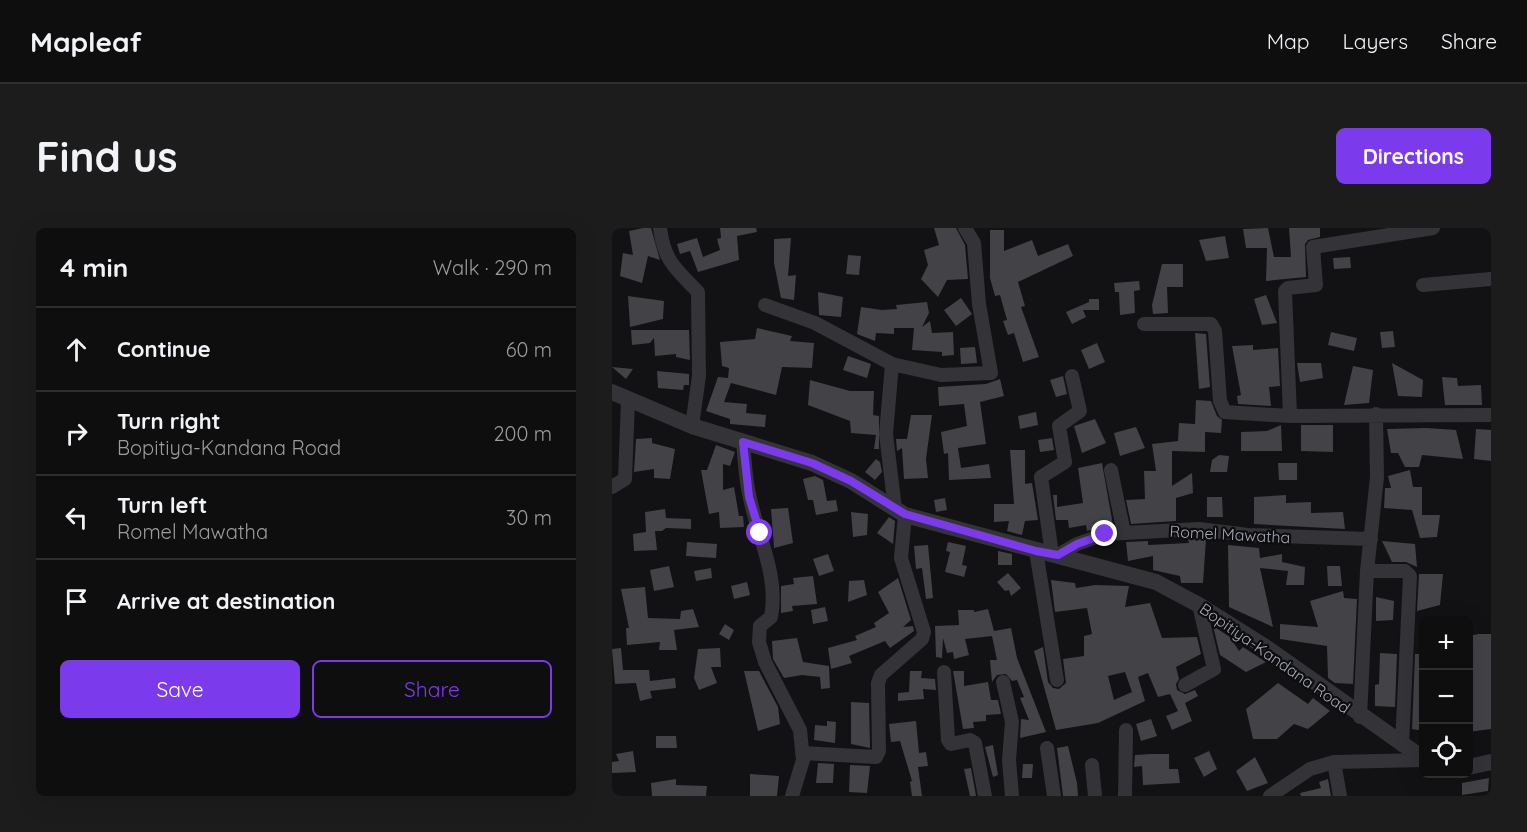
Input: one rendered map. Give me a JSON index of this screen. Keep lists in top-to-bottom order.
{
  "streets": {
    "street": ["Romel Mawatha", "Bopitiya-Kandana Road"]
  },
  "crossings": [
    ["Romel Mawatha", "Bopitiya-Kandana Road"]
  ],
  "page": {
    "header": "Mapleaf",
    "nav": ["Map", "Layers", "Share"],
    "buttons": [
      "Directions",
      ["Save", "Share"]
    ],
    "title": "Find us",
    "heading": ["4 min", "Walk · 290 m"],
    "list": [
      ["Continue", "60 m"],
      ["Turn right", "Bopitiya-Kandana Road", "200 m"],
      ["Turn left", "Romel Mawatha", "30 m"],
      "Arrive at destination"
    ],
    "map_buttons": ["+", "−"]
  }
}
